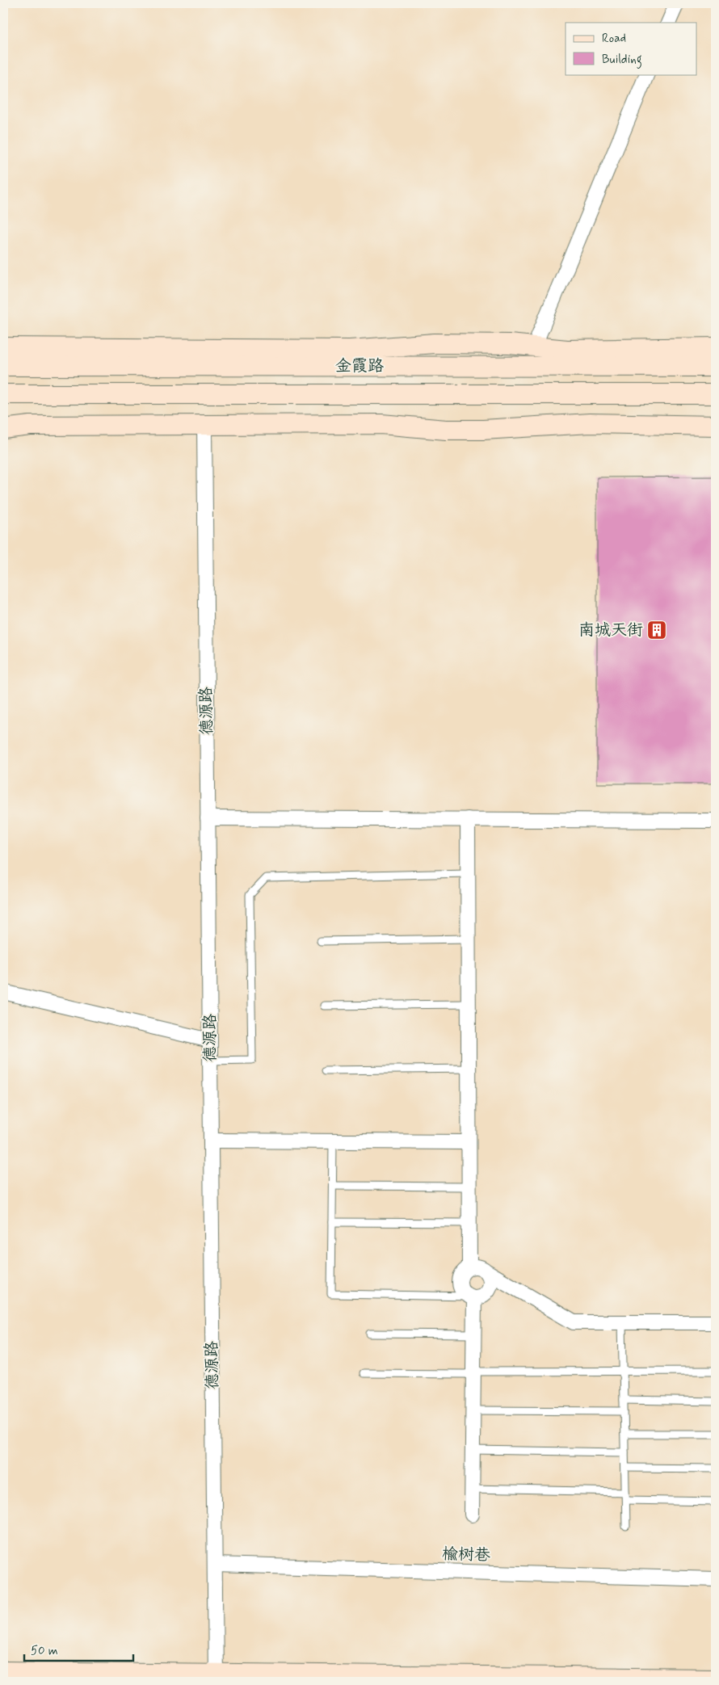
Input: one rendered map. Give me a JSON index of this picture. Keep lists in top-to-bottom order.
{
  "streets": {
    "street": ["金霞路", "德源路", "榆树巷"]
  },
  "crossings": [
    ["金霞路", "德源路"],
    ["德源路", "榆树巷"]
  ],
  "places": {
    "building": ["南城天街"]
  },
  "legend": ["Road", "Building"],
  "scale_bar": "50 m"
}
